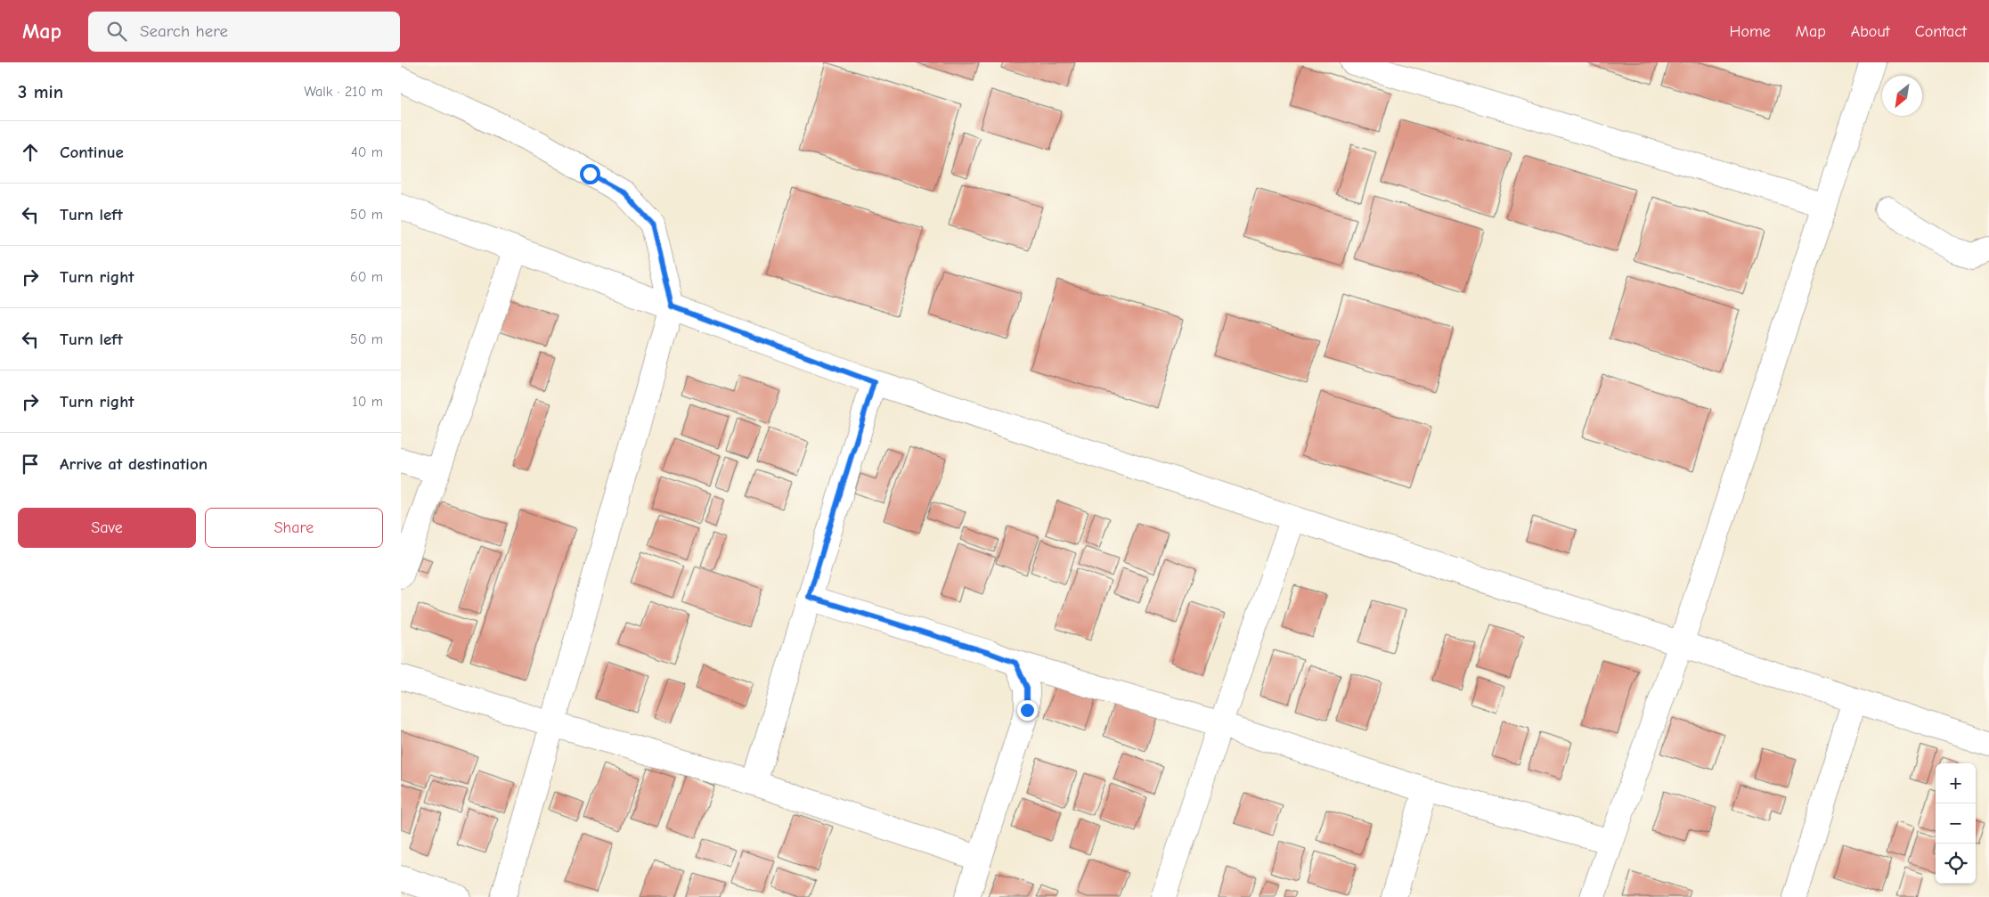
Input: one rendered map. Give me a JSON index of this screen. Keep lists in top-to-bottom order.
{
  "north": "bottom left",
  "page": {
    "header": "Map",
    "search": "Search here",
    "nav": [
      "Home",
      "Map",
      "About",
      "Contact"
    ],
    "heading": ["3 min", "Walk · 210 m"],
    "list": [
      ["Continue", "40 m"],
      ["Turn left", "50 m"],
      ["Turn right", "60 m"],
      ["Turn left", "50 m"],
      ["Turn right", "10 m"],
      "Arrive at destination"
    ],
    "buttons": ["Save", "Share"],
    "map_buttons": ["+", "−"]
  }
}
